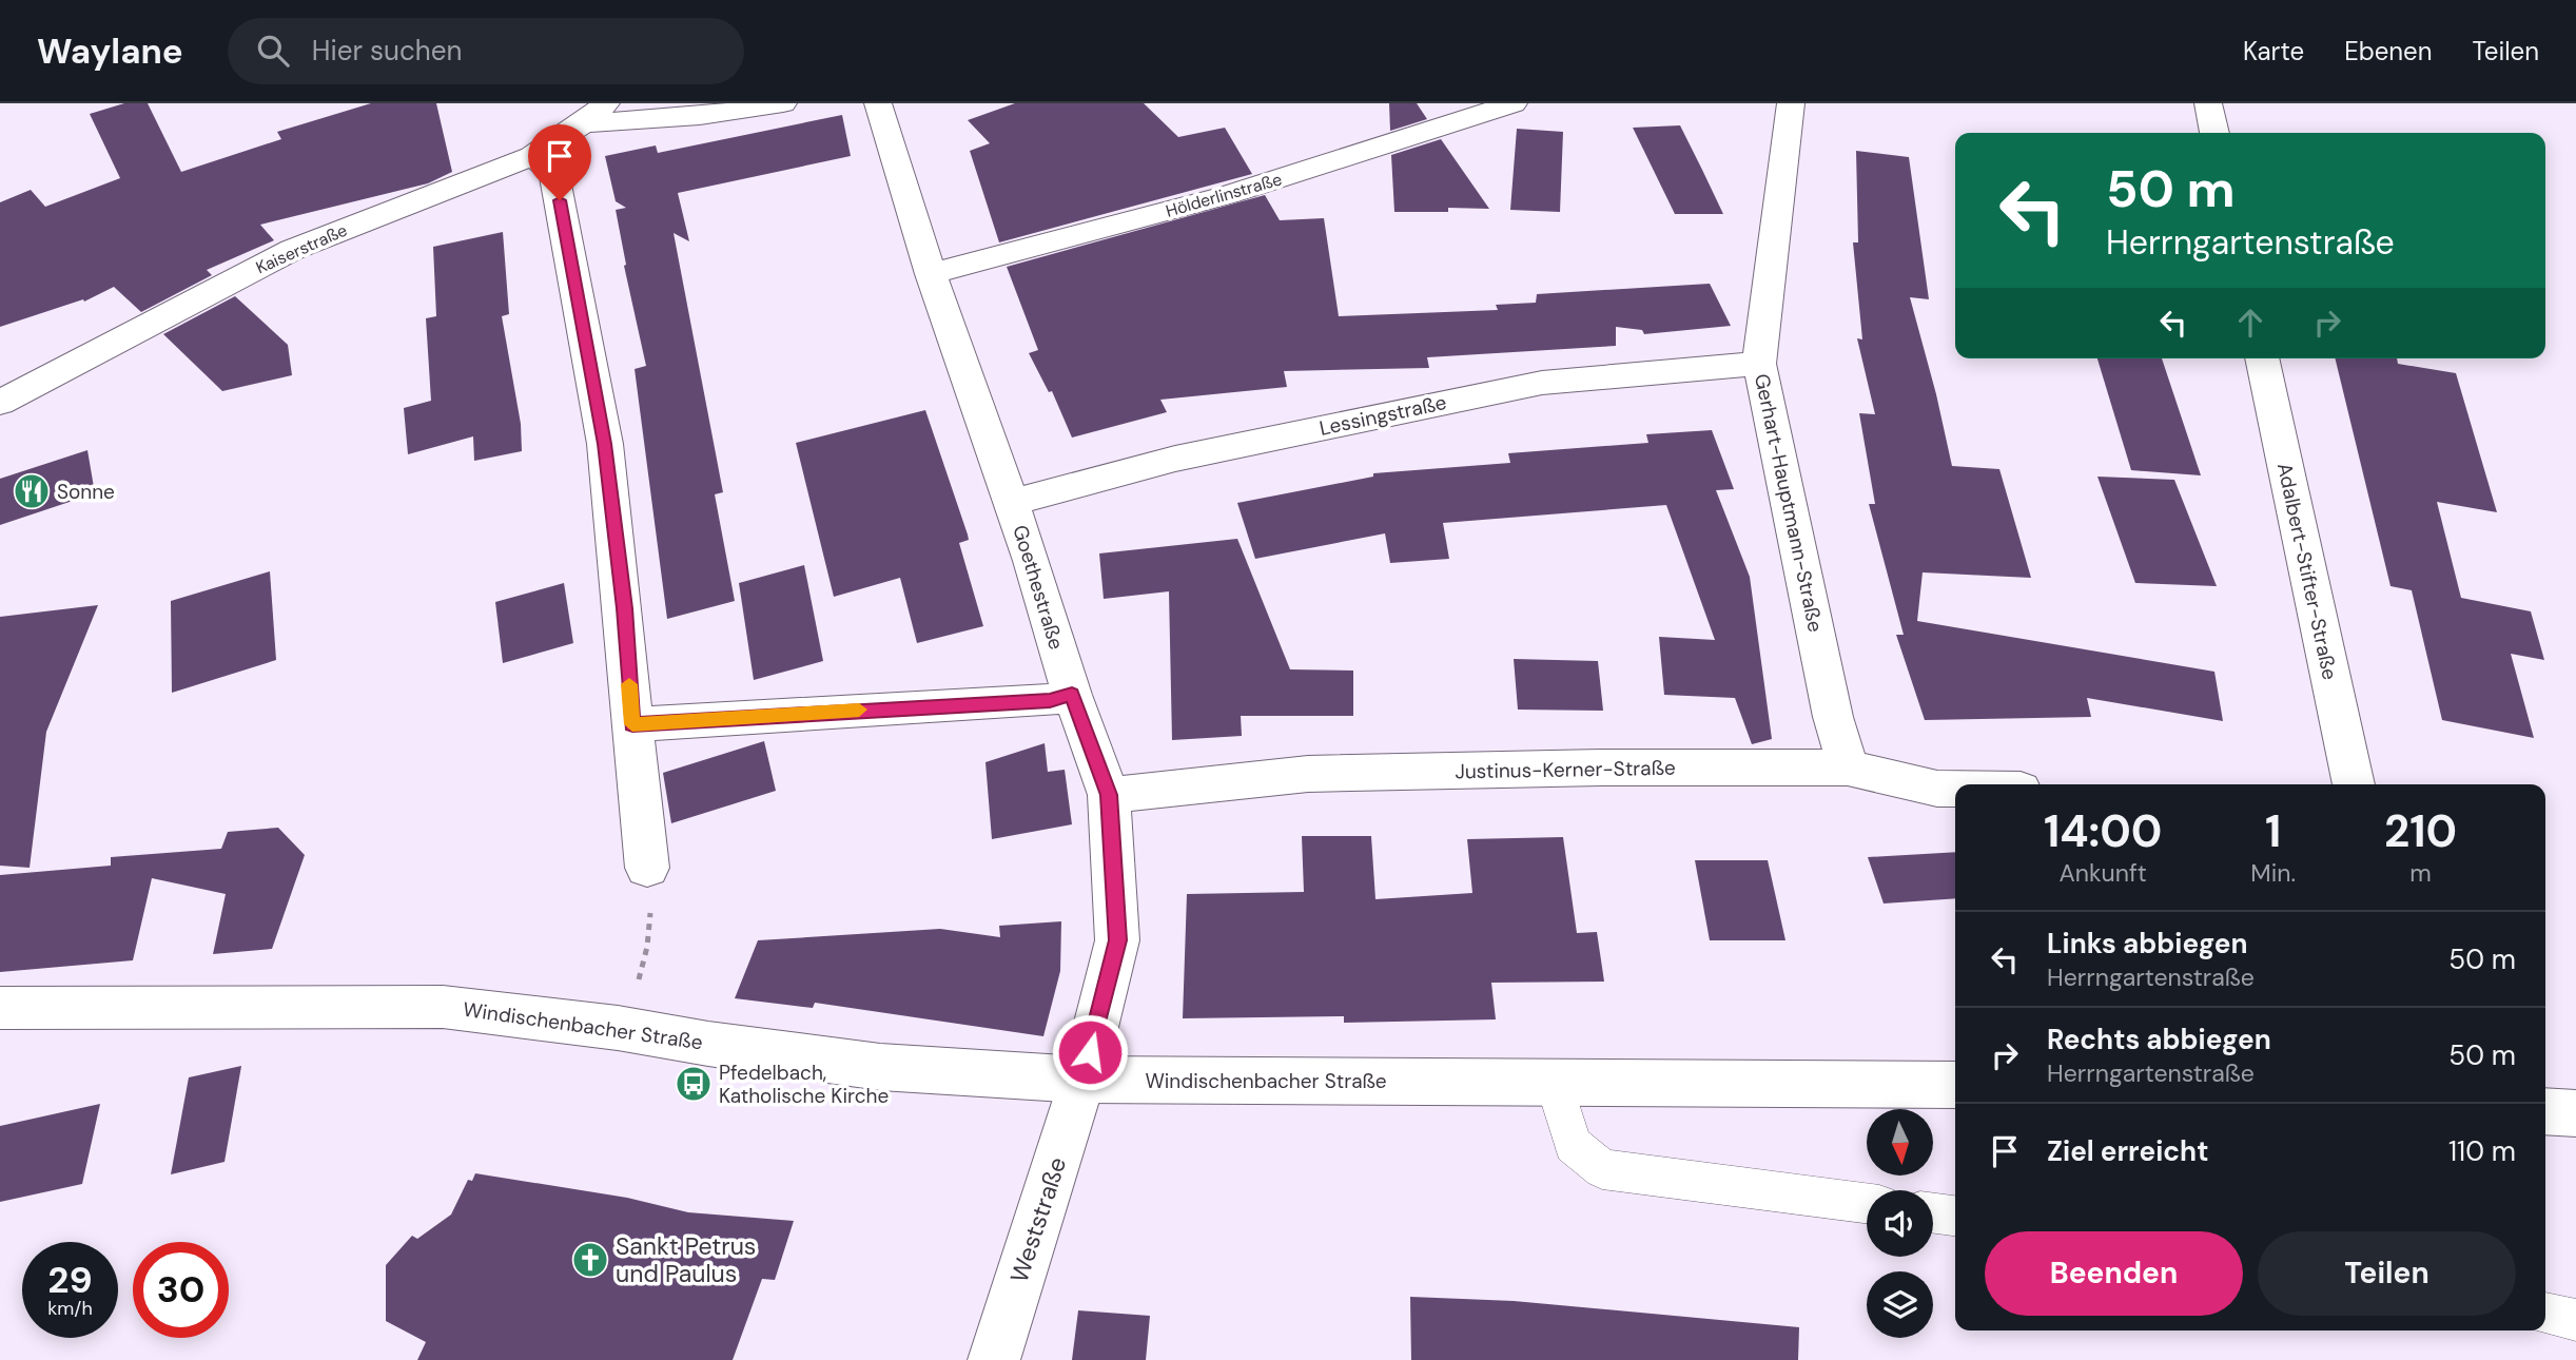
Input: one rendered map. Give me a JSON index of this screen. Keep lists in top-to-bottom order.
{
  "streets": {
    "street": [
      "Hölderlinstraße",
      "Kaiserstraße",
      "Lessingstraße",
      "Gerhart-Hauptmann-Straße",
      "Adalbert-Stifter-Straße",
      "Goethestraße",
      "Justinus-Kerner-Straße",
      "Windischenbacher Straße",
      "Weststraße"
    ]
  },
  "crossings": [
    ["Hölderlinstraße", "Goethestraße"],
    ["Lessingstraße", "Gerhart-Hauptmann-Straße"],
    ["Lessingstraße", "Goethestraße"],
    ["Gerhart-Hauptmann-Straße", "Justinus-Kerner-Straße"],
    ["Goethestraße", "Justinus-Kerner-Straße"],
    ["Goethestraße", "Windischenbacher Straße"],
    ["Goethestraße", "Weststraße"],
    ["Windischenbacher Straße", "Weststraße"]
  ],
  "places": {
    "restaurant": ["Sonne"],
    "bus stop": ["Pfedelbach, Katholische Kirche"],
    "church": ["Sankt Petrus und Paulus"]
  },
  "north": "bottom",
  "page": {
    "header": "Waylane",
    "search": "Hier suchen",
    "nav": ["Karte", "Ebenen", "Teilen"],
    "turn": ["50 m", "Herrngartenstraße"],
    "eta": [
      "14:00",
      "Ankunft",
      "1",
      "Min.",
      "210",
      "m"
    ],
    "list": [
      {
        "name": "Links abbiegen",
        "note": "Herrngartenstraße",
        "value": "50 m"
      },
      {
        "name": "Rechts abbiegen",
        "note": "Herrngartenstraße",
        "value": "50 m"
      },
      {
        "name": "Ziel erreicht",
        "value": "110 m"
      }
    ],
    "buttons": ["Beenden", "Teilen"],
    "speed": "29 km/h",
    "limit": "30"
  }
}
